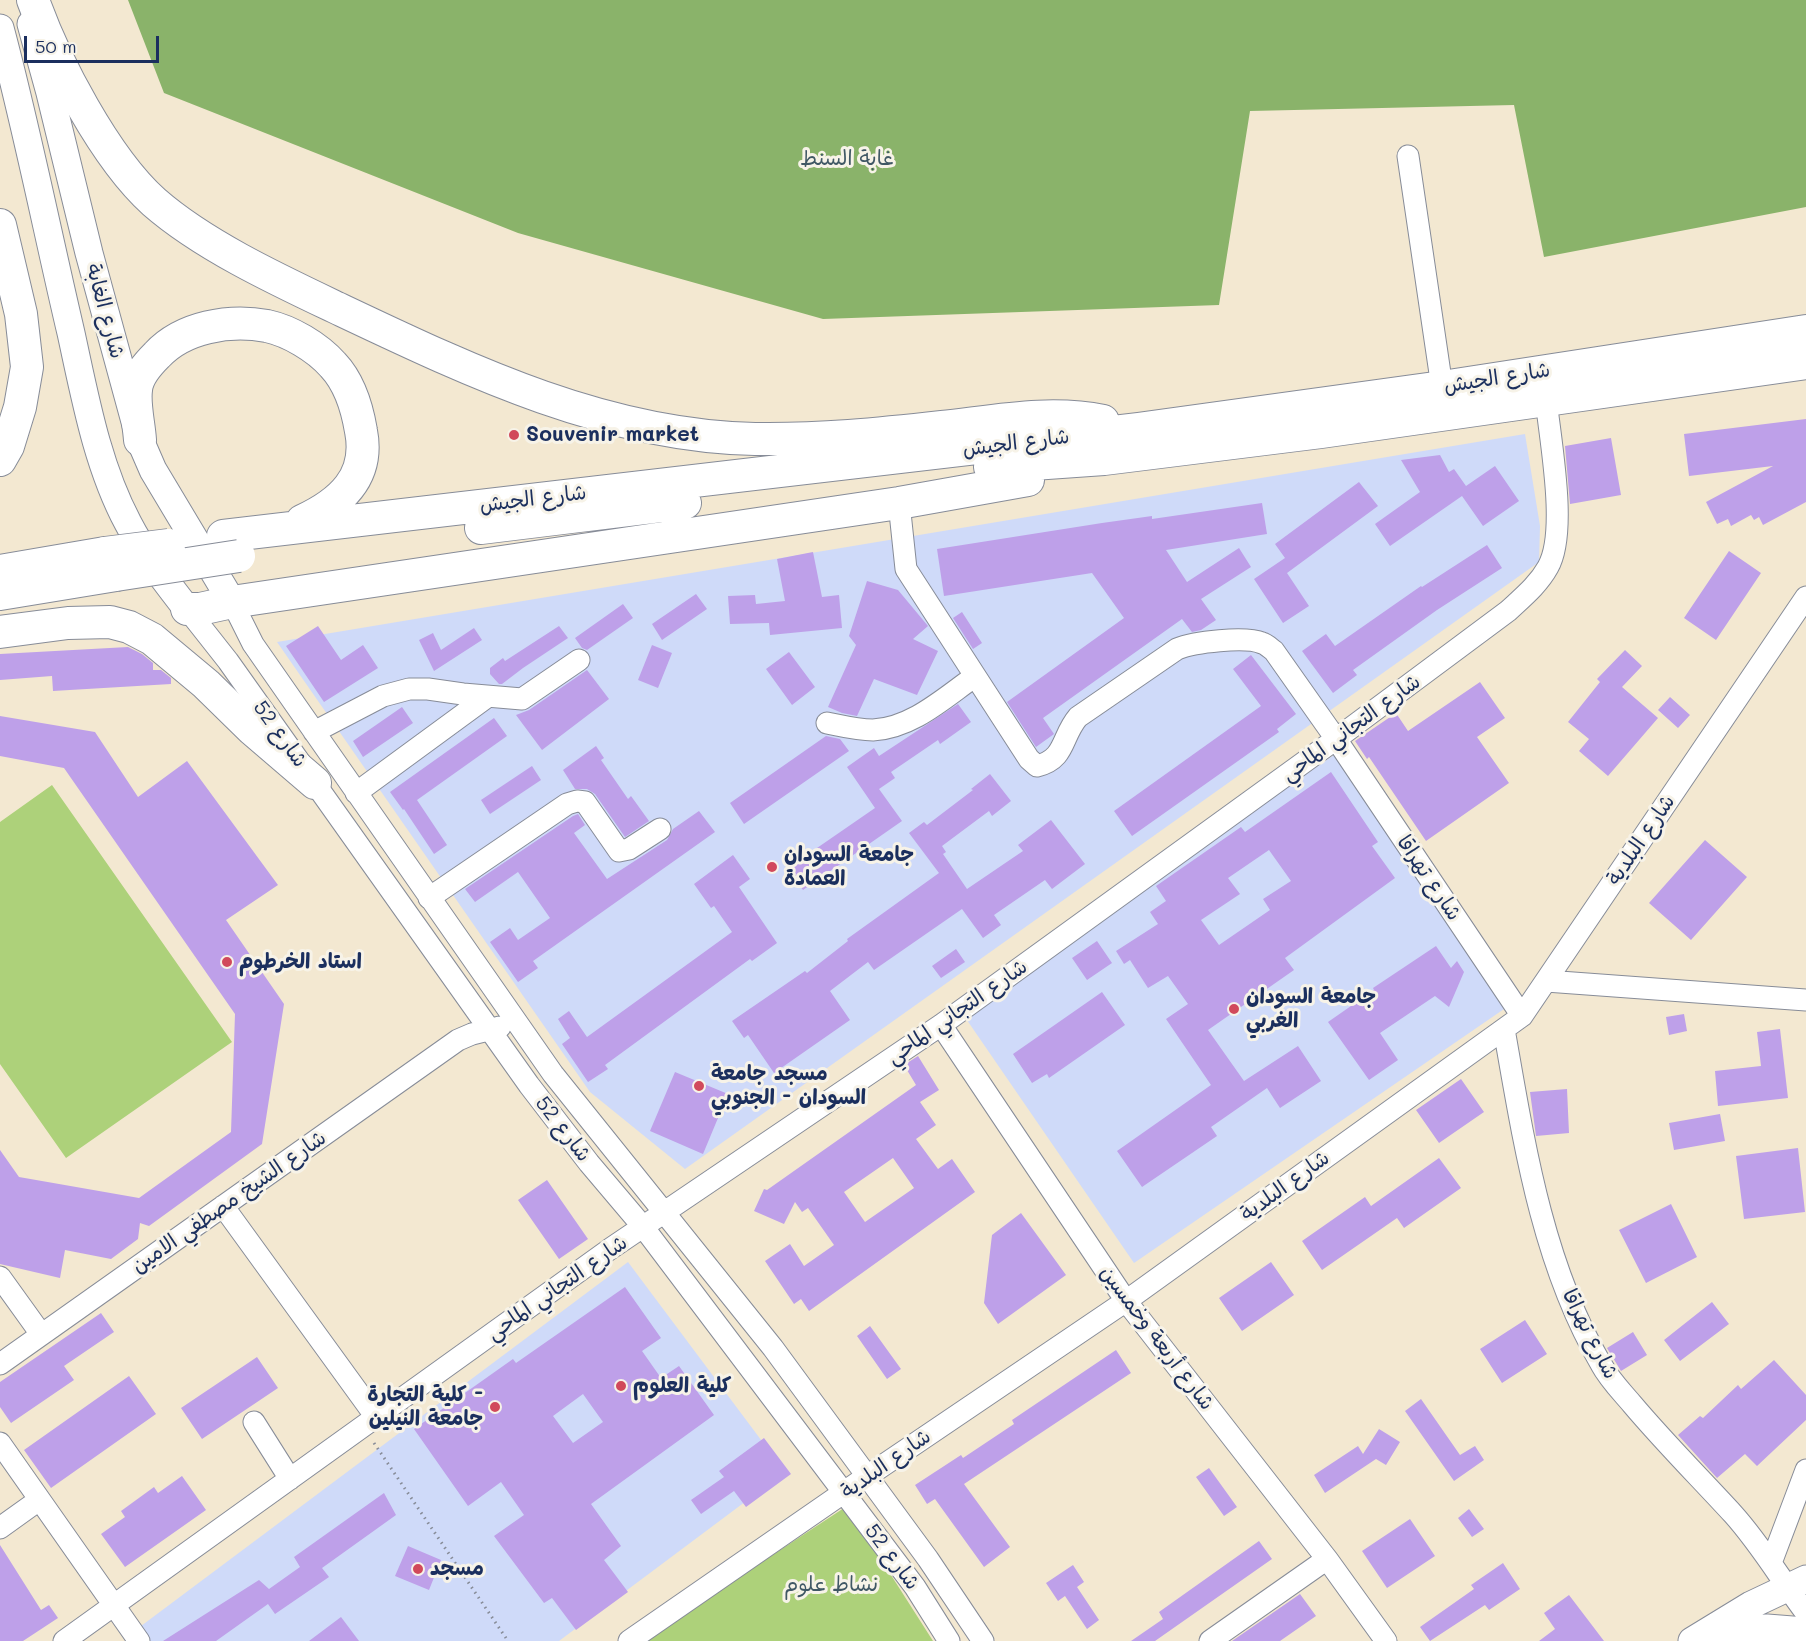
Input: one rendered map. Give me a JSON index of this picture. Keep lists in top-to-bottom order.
{
  "streets": {
    "highway": ["شارع الجيش"],
    "main road": ["شارع الغابة"],
    "street": [
      "شارع التجاني الماحي",
      "شارع 52",
      "شارع البلدية",
      "شارع تهراقا",
      "شارع الشيخ مصطفي الامين",
      "شارع أربعة وخمسين"
    ]
  },
  "crossings": [
    ["شارع الغابة", "شارع 52"],
    ["شارع الجيش", "شارع التجاني الماحي"],
    ["شارع التجاني الماحي", "شارع 52"],
    ["شارع التجاني الماحي", "شارع تهراقا"],
    ["شارع التجاني الماحي", "شارع أربعة وخمسين"],
    ["شارع 52", "شارع البلدية"],
    ["شارع 52", "شارع الشيخ مصطفي الامين"],
    ["شارع البلدية", "شارع تهراقا"],
    ["شارع البلدية", "شارع أربعة وخمسين"]
  ],
  "parks": ["غابة السنط", "نشاط علوم"],
  "places": [
    "Souvenir market",
    "جامعة السودان العمادة",
    "استاد الخرطوم",
    "جامعة السودان الغربي",
    "مسجد جامعة السودان - الجنوبي",
    "كلية العلوم",
    "كلية التجارة - جامعة النيلين",
    "مسجد"
  ],
  "scale_bar": "50 m"
}
